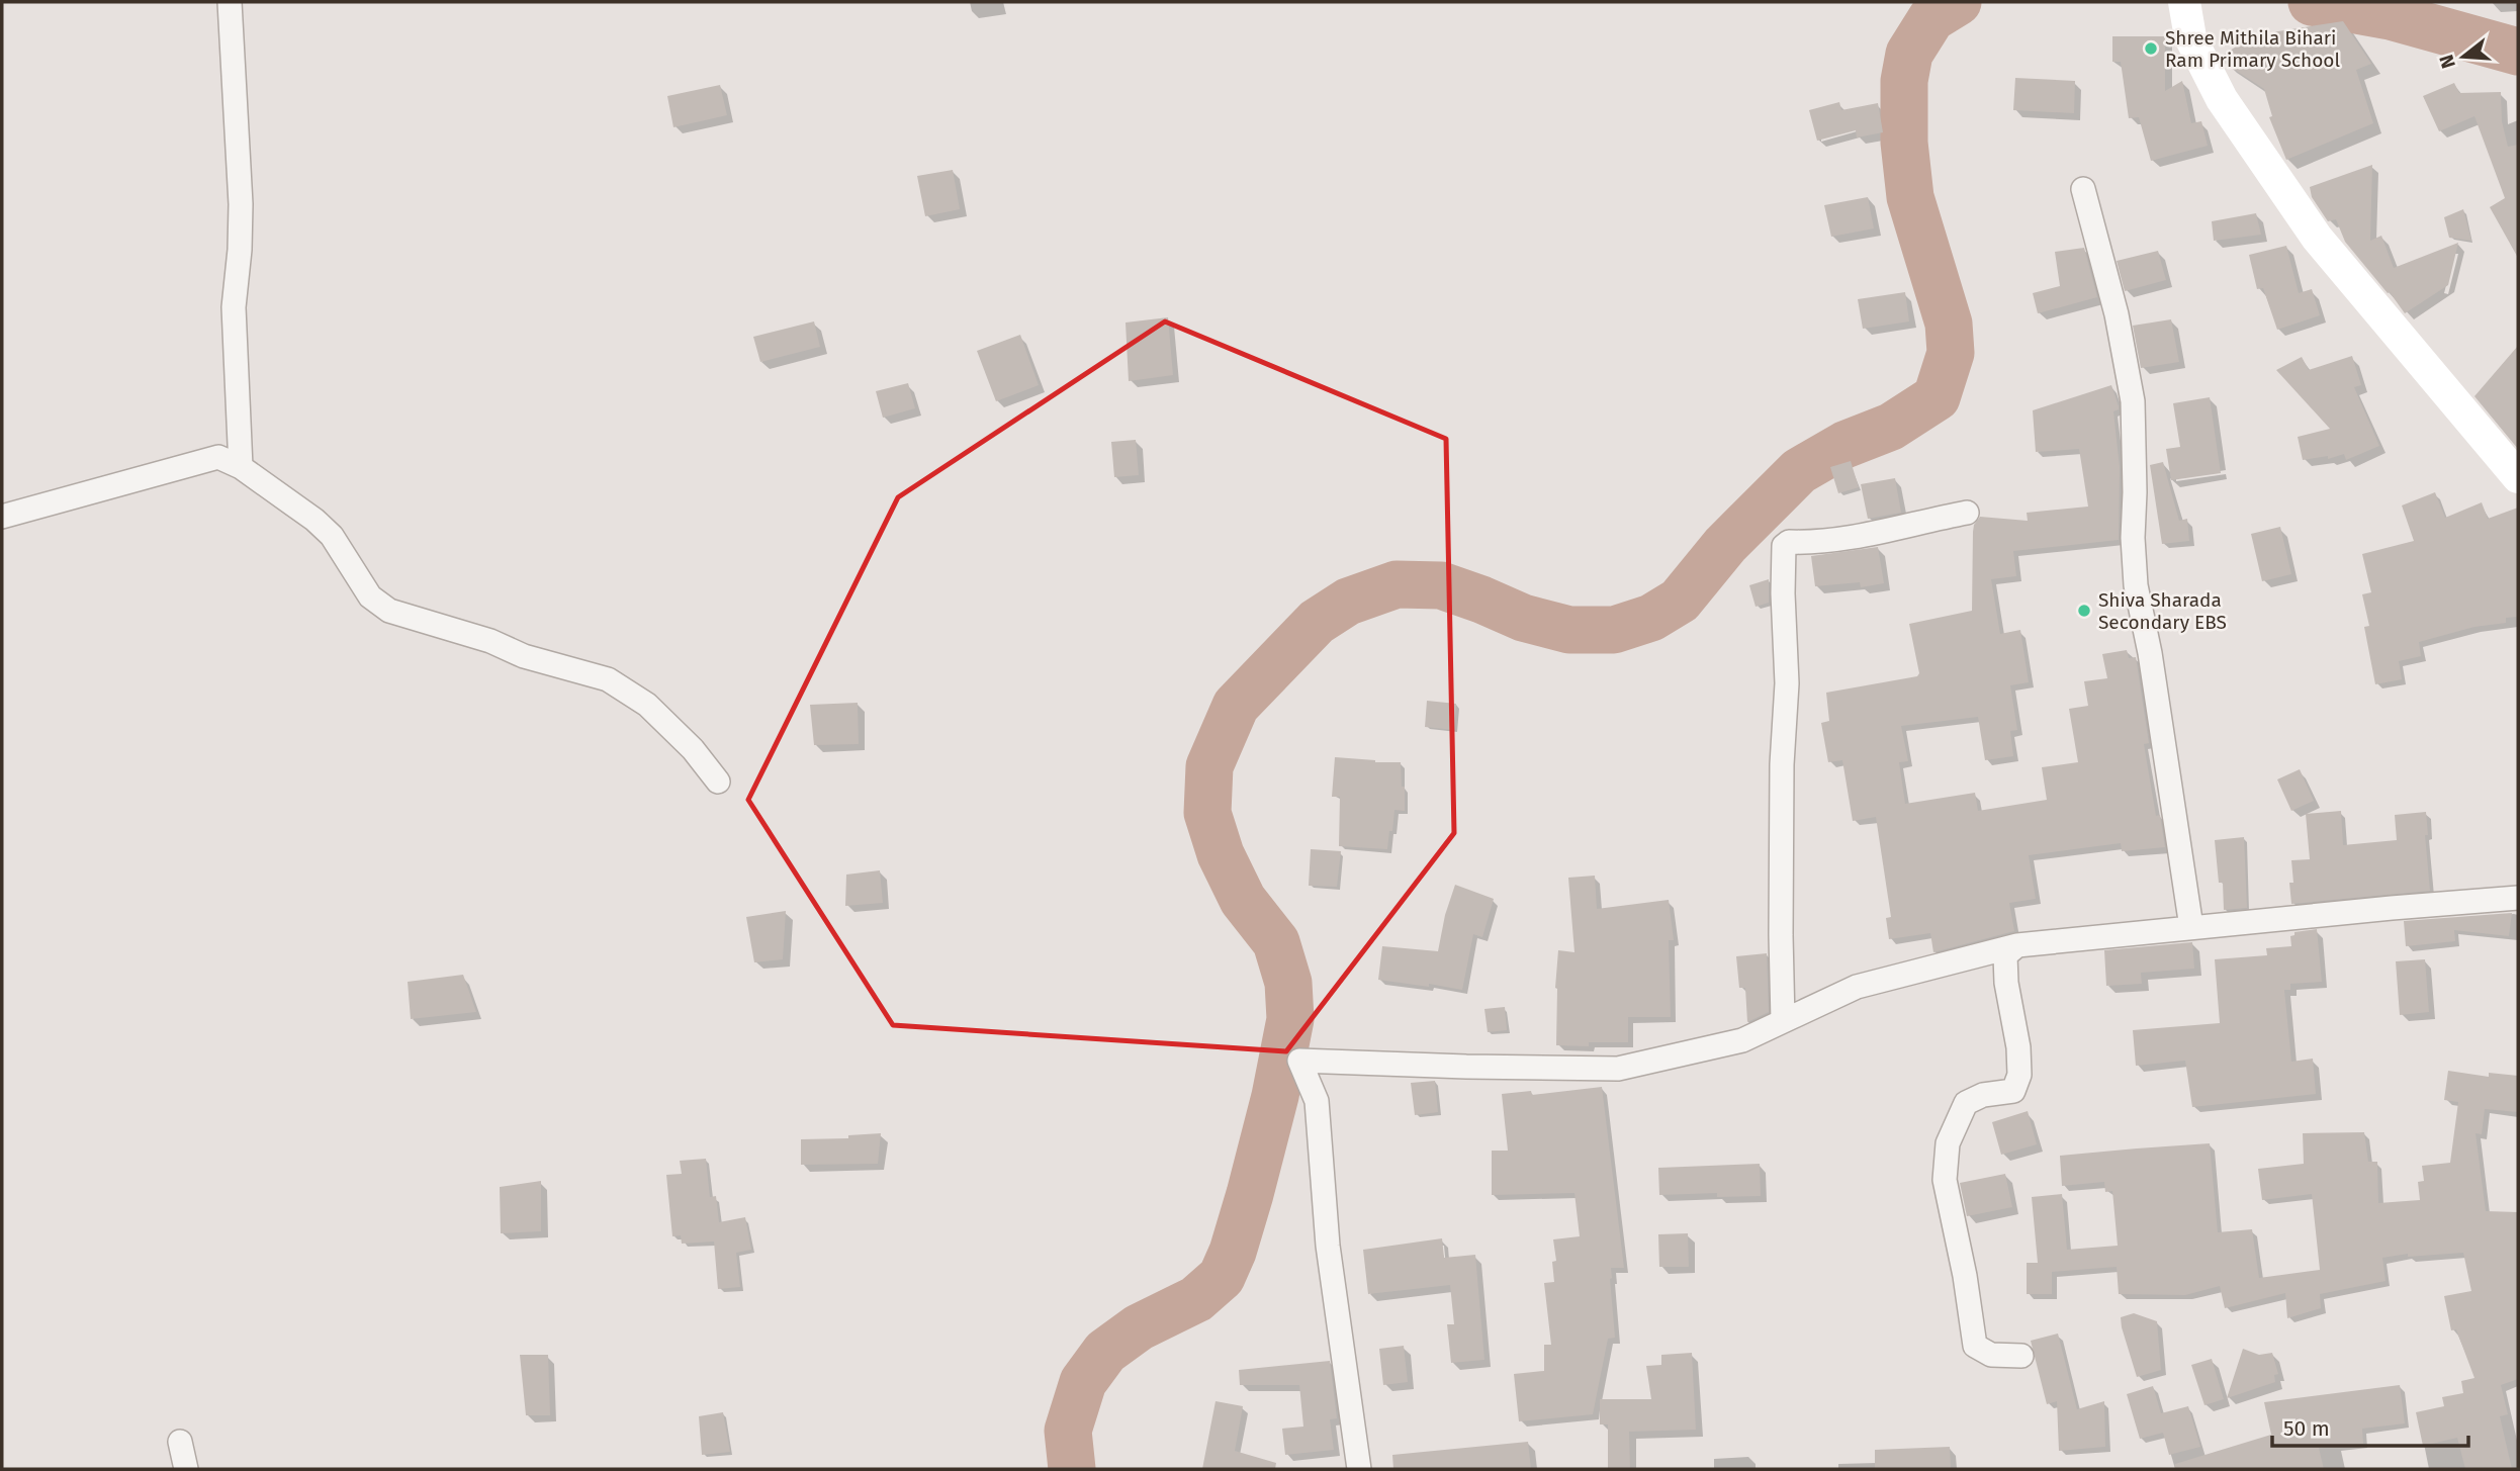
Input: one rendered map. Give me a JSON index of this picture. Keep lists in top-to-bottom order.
{
  "places": ["Shree Mithila Bihari Ram Primary School", "Shiva Sharada Secondary EBS"],
  "scale_bar": "50 m",
  "north": "left"
}
